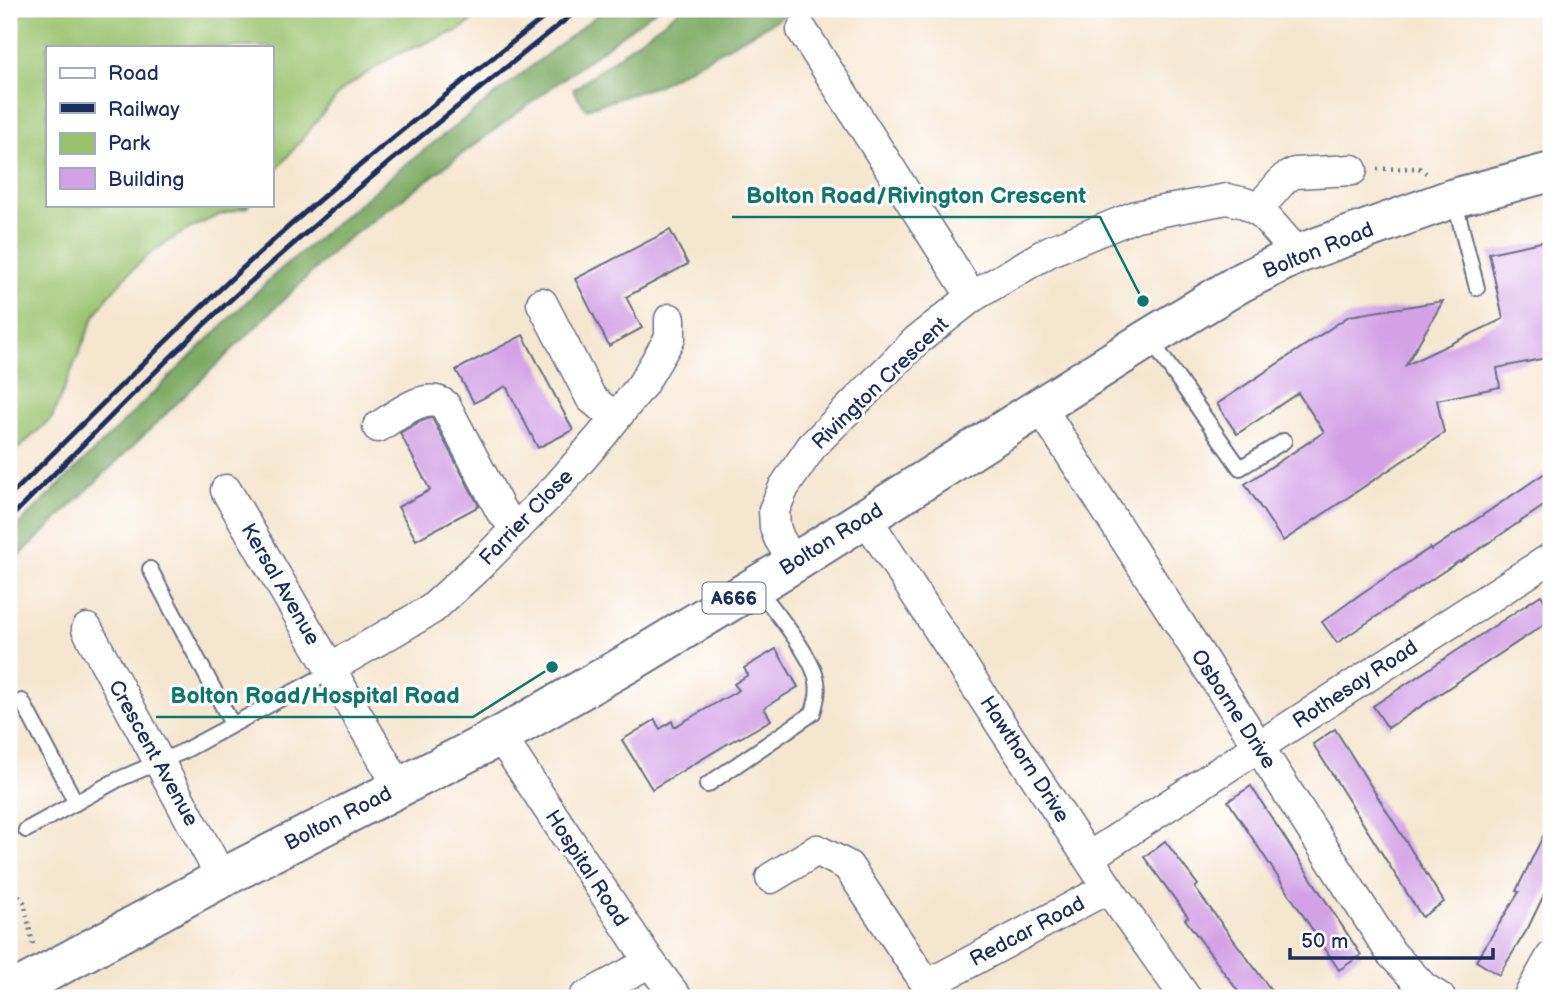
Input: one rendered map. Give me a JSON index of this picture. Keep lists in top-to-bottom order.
{
  "streets": {
    "main road": ["Bolton Road", "A666"],
    "street": [
      "Rivington Crescent",
      "Farrier Close",
      "Kersal Avenue",
      "Rothesay Road",
      "Osborne Drive",
      "Crescent Avenue",
      "Hawthorn Drive",
      "Hospital Road",
      "Redcar Road"
    ]
  },
  "crossings": [
    ["Bolton Road", "Rivington Crescent"],
    ["Bolton Road", "Kersal Avenue"],
    ["Bolton Road", "Osborne Drive"],
    ["Bolton Road", "Crescent Avenue"],
    ["Bolton Road", "Hawthorn Drive"],
    ["Bolton Road", "Hospital Road"],
    ["Farrier Close", "Kersal Avenue"],
    ["Rothesay Road", "Osborne Drive"],
    ["Rothesay Road", "Hawthorn Drive"],
    ["Hawthorn Drive", "Redcar Road"]
  ],
  "places": ["Bolton Road/Rivington Crescent", "Bolton Road/Hospital Road"],
  "legend": [
    "Road",
    "Railway",
    "Park",
    "Building"
  ],
  "scale_bar": "50 m"
}
